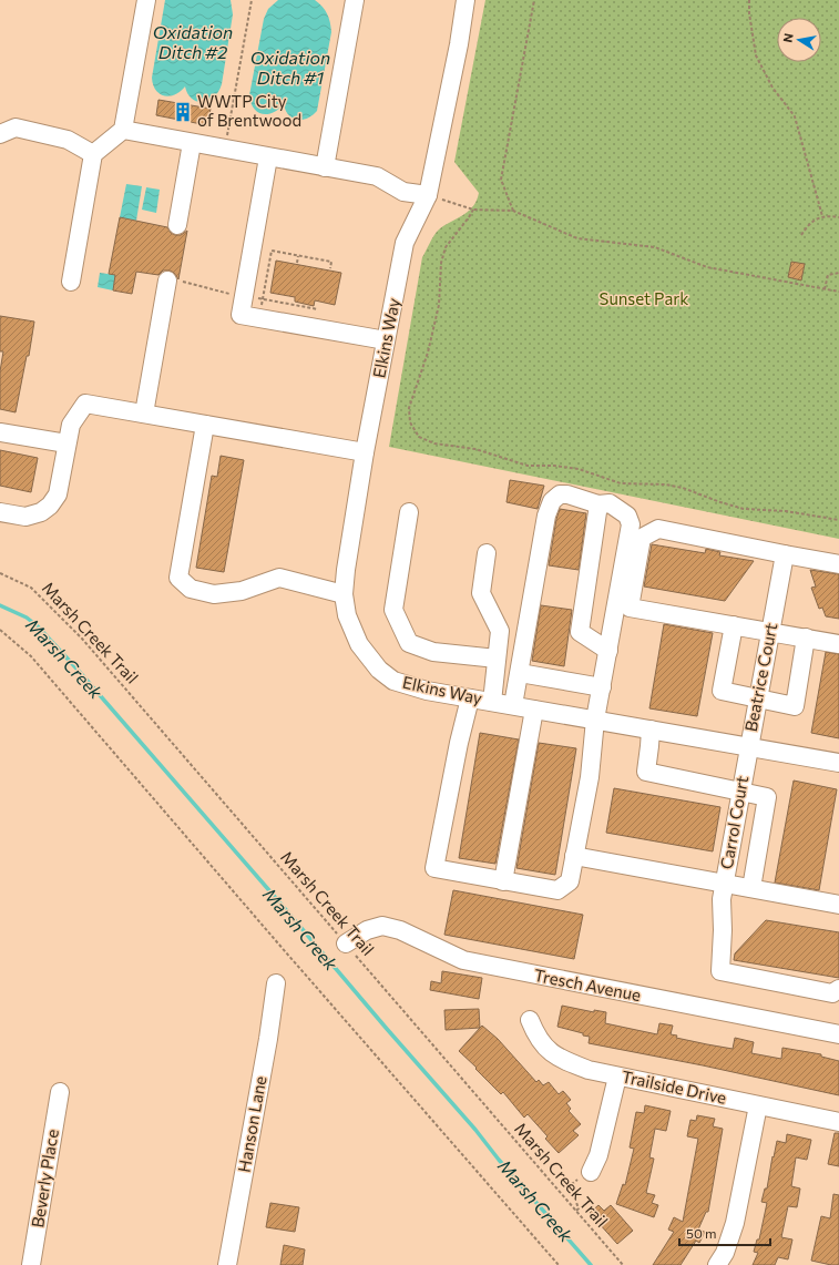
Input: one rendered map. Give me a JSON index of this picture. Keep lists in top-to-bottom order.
{
  "streets": {
    "street": [
      "Elkins Way",
      "Beatrice Court",
      "Carrol Court",
      "Tresch Avenue",
      "Trailside Drive",
      "Hanson Lane",
      "Beverly Place"
    ],
    "path": ["Marsh Creek Trail"]
  },
  "crossings": [
    ["Elkins Way", "Beatrice Court"],
    ["Elkins Way", "Carrol Court"],
    ["Marsh Creek Trail", "Tresch Avenue"],
    ["Beatrice Court", "Carrol Court"]
  ],
  "water": ["Oxidation Ditch #2", "Oxidation Ditch #1", "Marsh Creek"],
  "parks": ["Sunset Park"],
  "places": {
    "building": ["WWTP City of Brentwood"]
  },
  "scale_bar": "50 m",
  "north": "left"
}
